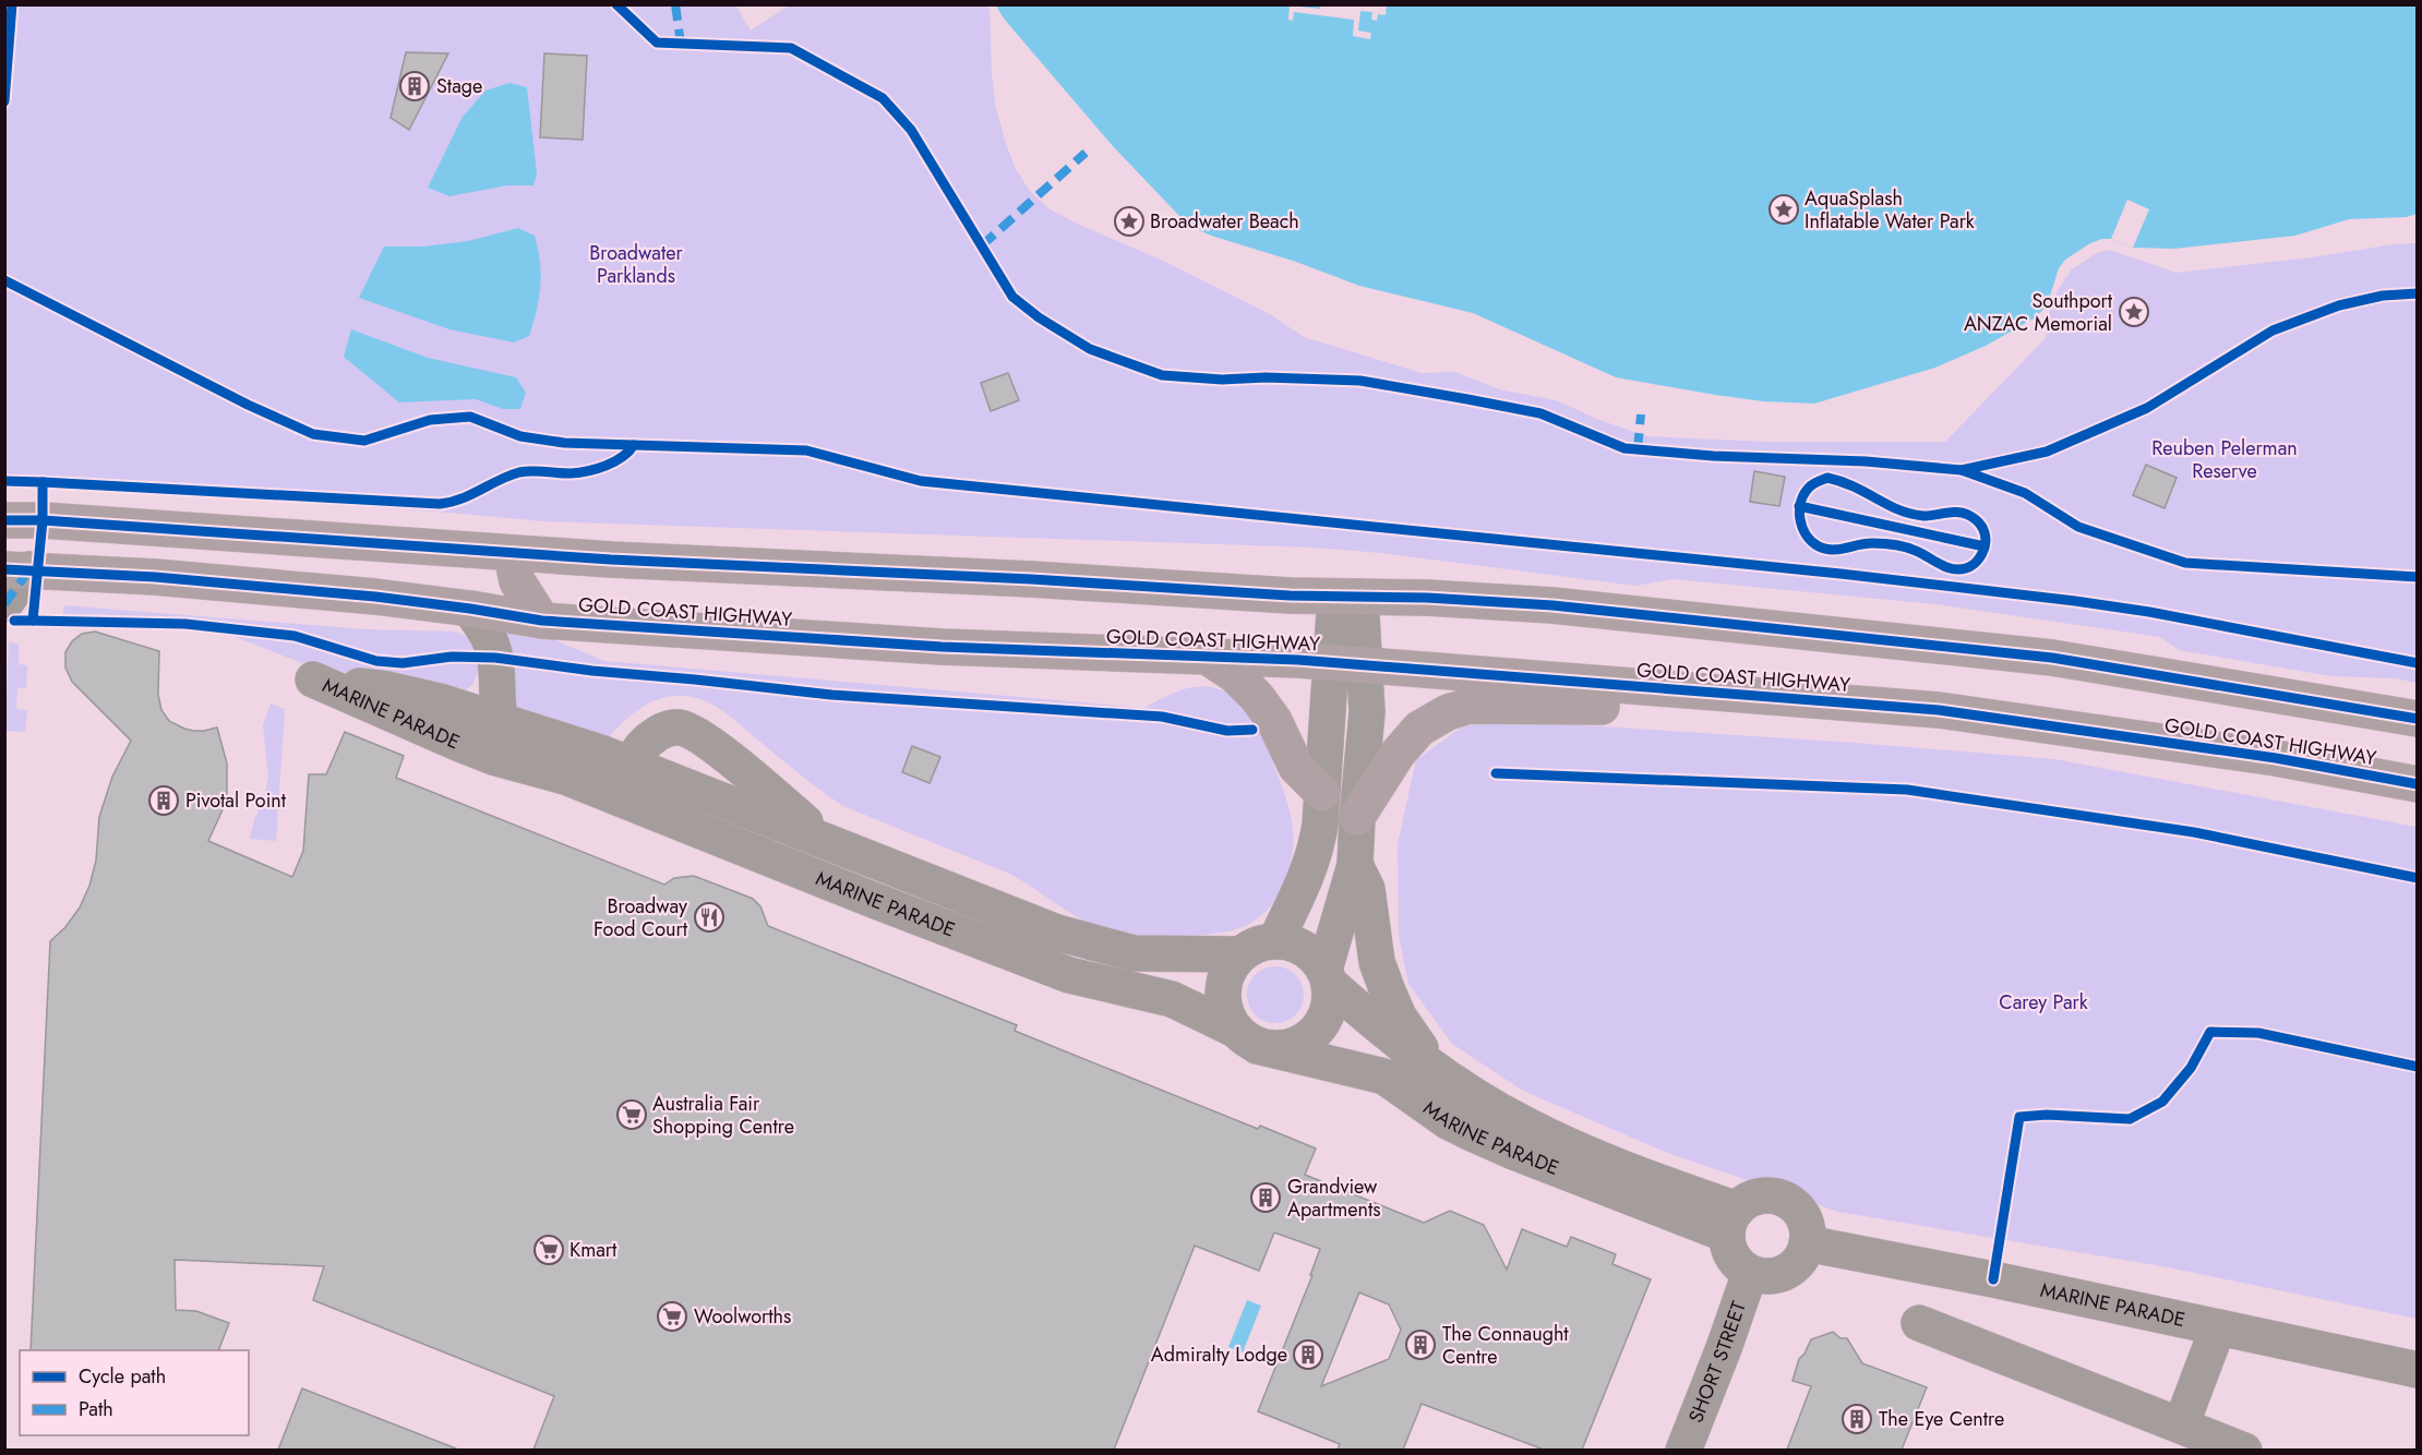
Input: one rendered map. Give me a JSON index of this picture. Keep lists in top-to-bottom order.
{
  "streets": {
    "highway": ["GOLD COAST HIGHWAY"],
    "street": ["MARINE PARADE", "SHORT STREET"]
  },
  "crossings": [
    ["MARINE PARADE", "SHORT STREET"]
  ],
  "parks": ["Broadwater Parklands", "Reuben Pelerman Reserve", "Carey Park"],
  "places": {
    "building": [
      "Stage",
      "Pivotal Point",
      "Grandview Apartments",
      "The Connaught Centre",
      "Admiralty Lodge",
      "The Eye Centre"
    ],
    "place": ["AquaSplash Inflatable Water Park", "Broadwater Beach", "Southport ANZAC Memorial"],
    "restaurant": ["Broadway Food Court"],
    "supermarket": ["Australia Fair Shopping Centre", "Kmart", "Woolworths"]
  },
  "legend": ["Cycle path", "Path"]
}
